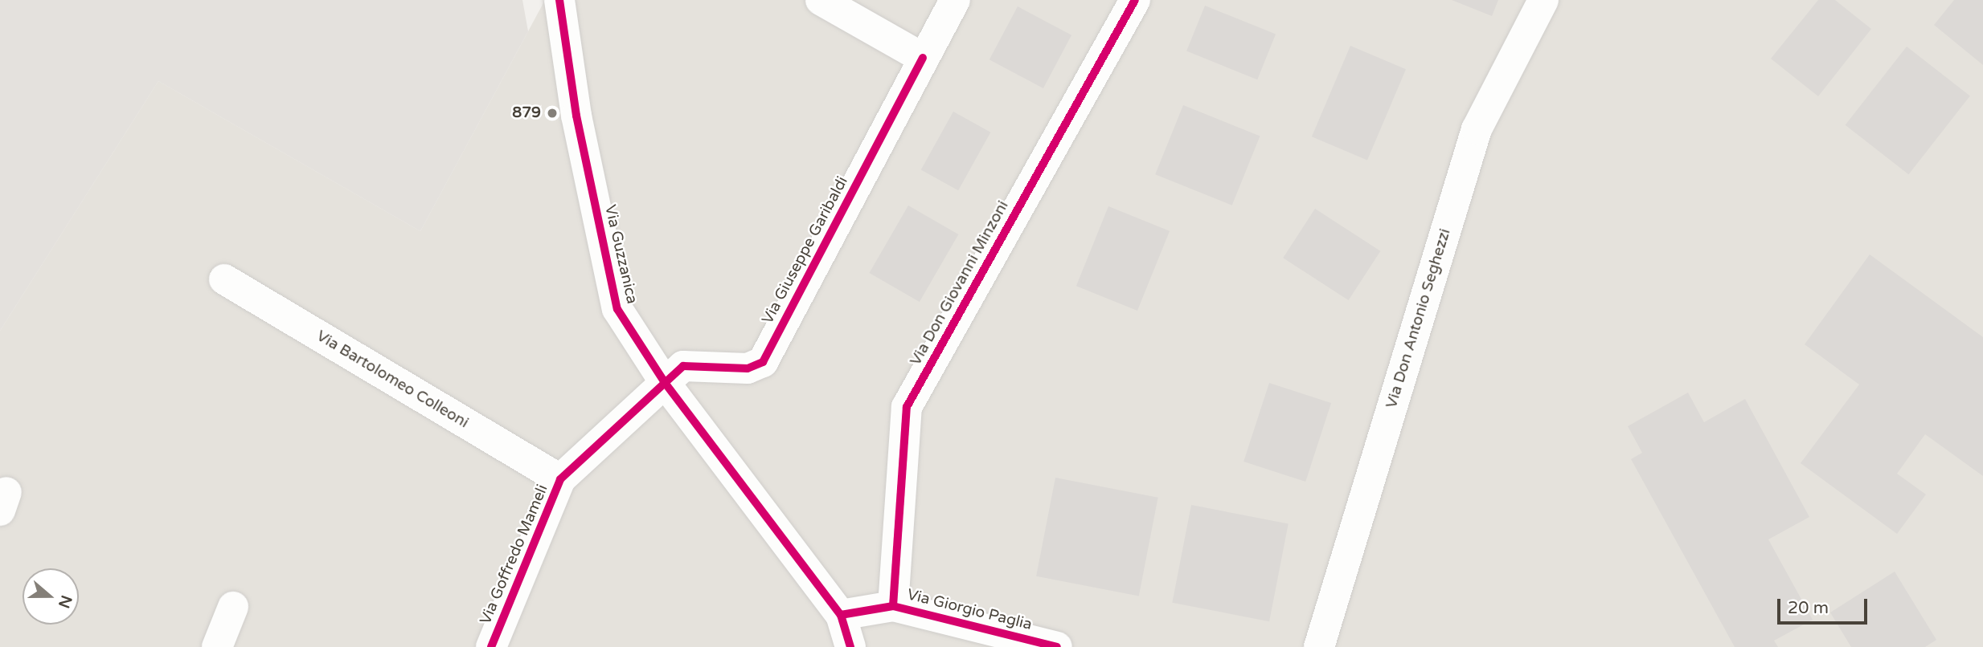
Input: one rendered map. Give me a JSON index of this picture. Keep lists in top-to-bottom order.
{
  "streets": {
    "street": [
      "Via Giuseppe Garibaldi",
      "Via Guzzanica",
      "Via Don Giovanni Minzoni",
      "Via Don Antonio Seghezzi",
      "Via Bartolomeo Colleoni",
      "Via Goffredo Mameli",
      "Via Giorgio Paglia"
    ]
  },
  "crossings": [
    ["Via Giuseppe Garibaldi", "Via Guzzanica"],
    ["Via Giuseppe Garibaldi", "Via Goffredo Mameli"],
    ["Via Guzzanica", "Via Goffredo Mameli"],
    ["Via Guzzanica", "Via Giorgio Paglia"],
    ["Via Don Giovanni Minzoni", "Via Giorgio Paglia"],
    ["Via Bartolomeo Colleoni", "Via Goffredo Mameli"]
  ],
  "places": ["879"],
  "scale_bar": "20 m",
  "north": "right"
}
